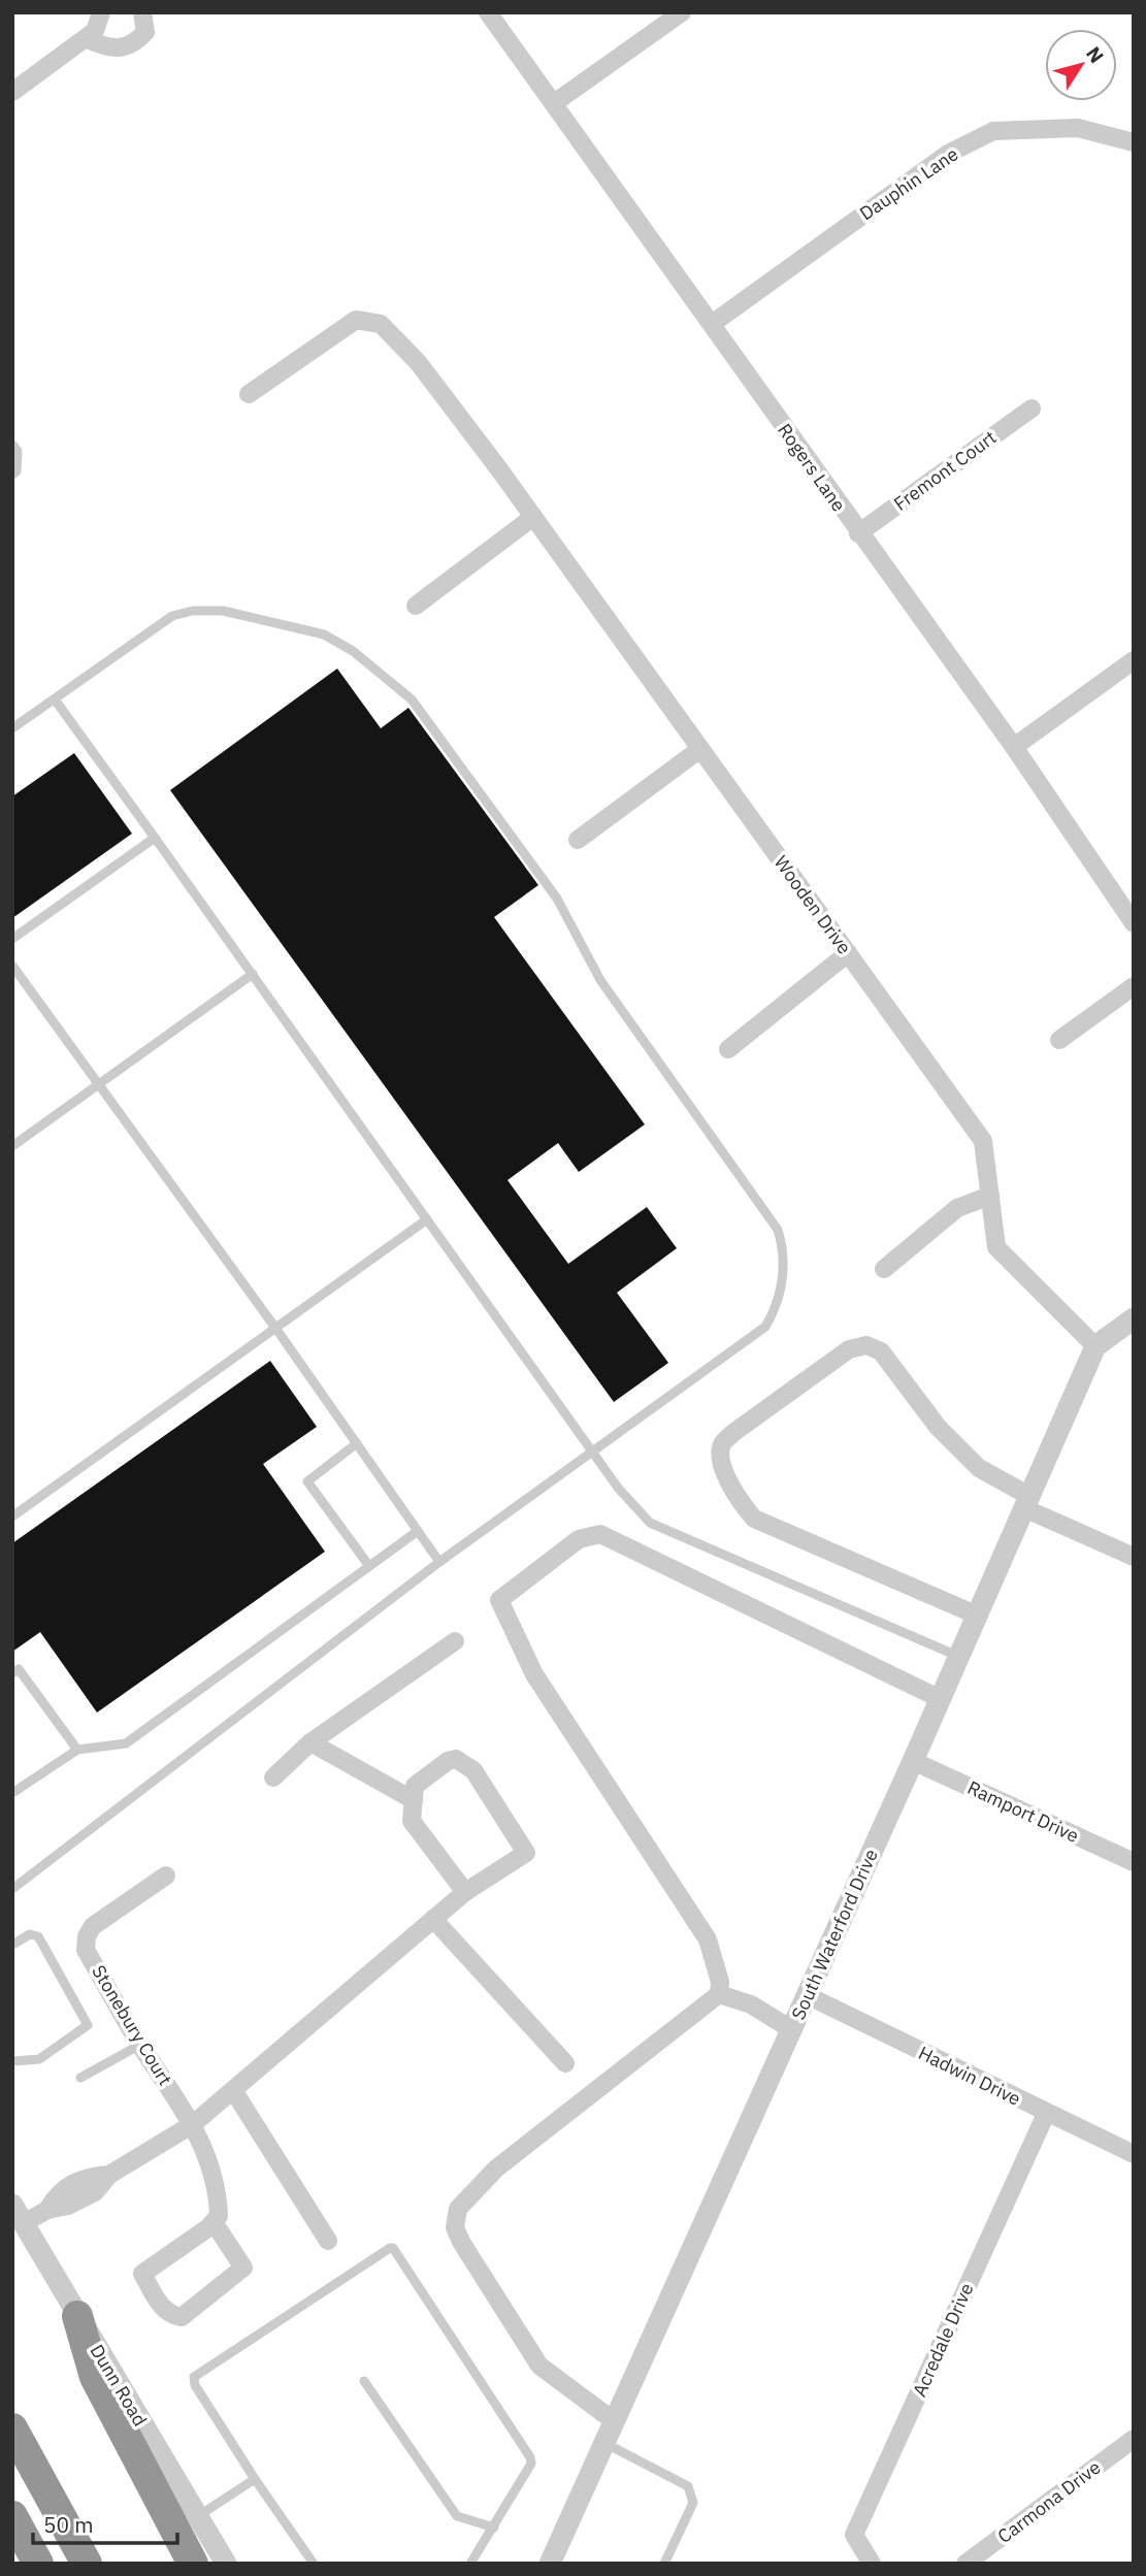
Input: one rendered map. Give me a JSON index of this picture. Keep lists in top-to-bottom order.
{
  "streets": {
    "street": [
      "Dauphin Lane",
      "Rogers Lane",
      "Fremont Court",
      "Wooden Drive",
      "Ramport Drive",
      "South Waterford Drive",
      "Stonebury Court",
      "Hadwin Drive",
      "Acredale Drive",
      "Dunn Road",
      "Carmona Drive"
    ]
  },
  "crossings": [
    ["Dauphin Lane", "Rogers Lane"],
    ["Rogers Lane", "Fremont Court"],
    ["Wooden Drive", "South Waterford Drive"],
    ["Ramport Drive", "South Waterford Drive"],
    ["South Waterford Drive", "Hadwin Drive"],
    ["Hadwin Drive", "Acredale Drive"]
  ],
  "scale_bar": "50 m",
  "north": "top right"
}
